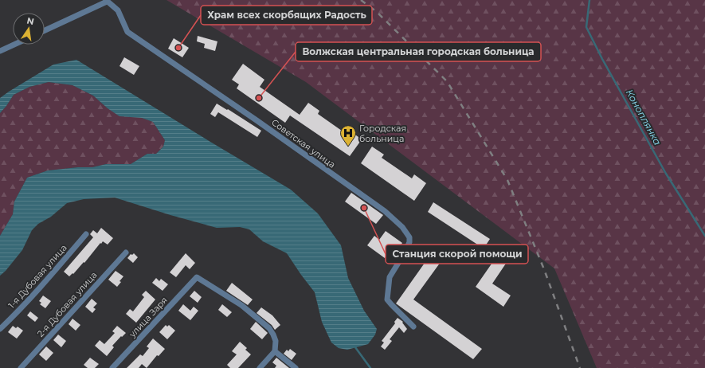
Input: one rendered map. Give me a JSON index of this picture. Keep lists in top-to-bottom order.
{
  "streets": {
    "street": [
      "Советская улица",
      "1-я Дубовая улица",
      "2-я Дубовая улица",
      "улица Заря"
    ]
  },
  "water": ["Коноплянка"],
  "places": {
    "other": ["Храм всех скорбящих Радость", "Волжская центральная городская больница", "Станция скорой помощи"],
    "hospital": ["Городская больница"]
  },
  "north": "top"
}
